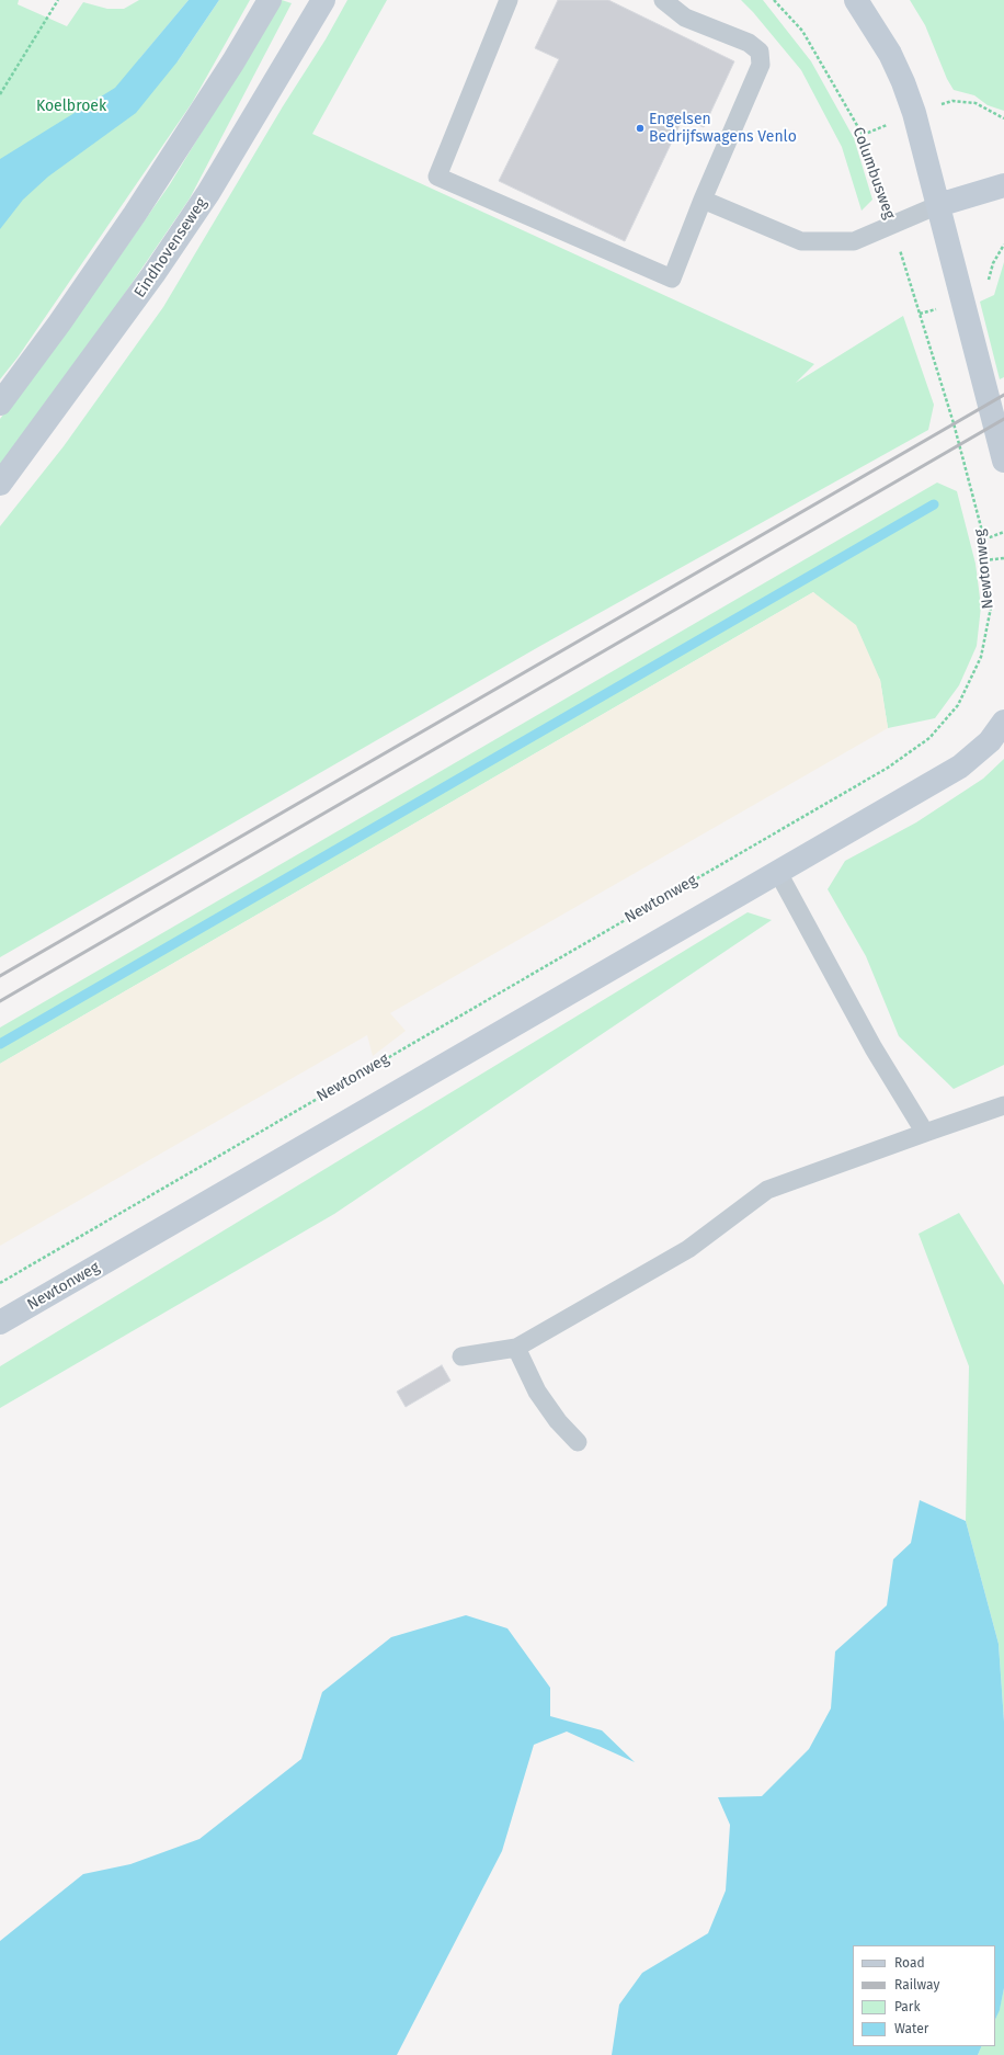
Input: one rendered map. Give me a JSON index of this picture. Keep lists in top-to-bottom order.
{
  "streets": {
    "street": ["Eindhovenseweg", "Newtonweg"],
    "path": ["Columbusweg"]
  },
  "crossings": [
    ["Columbusweg", "Newtonweg"]
  ],
  "parks": ["Koelbroek"],
  "places": ["Engelsen Bedrijfswagens Venlo"],
  "legend": [
    "Road",
    "Railway",
    "Park",
    "Water"
  ]
}
